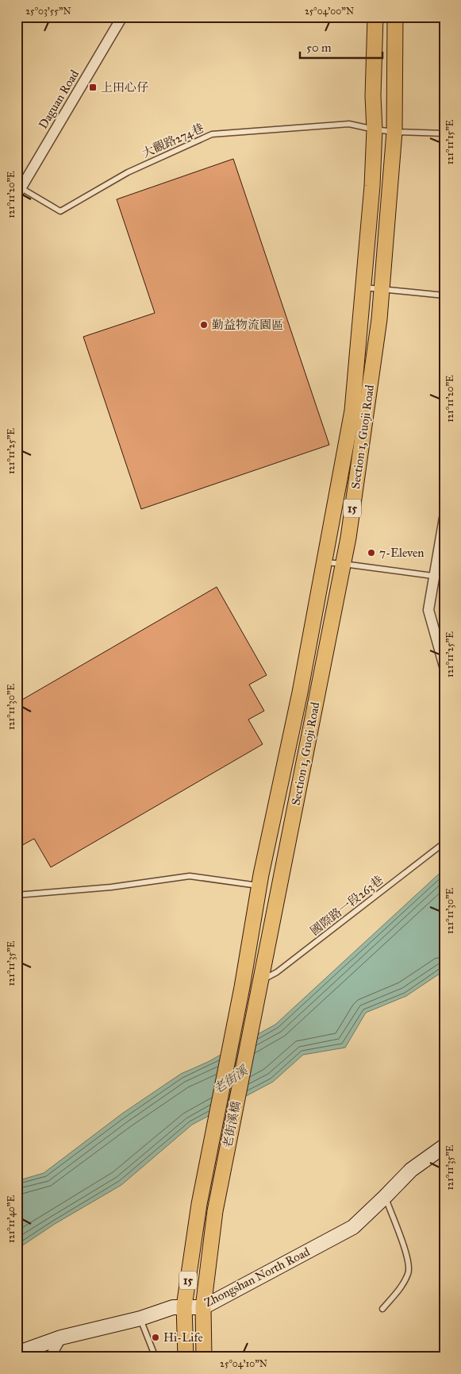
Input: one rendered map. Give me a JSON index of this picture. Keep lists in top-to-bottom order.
{
  "streets": {
    "main road": ["Section 1, Guoji Road", "15", "老街溪橋"],
    "street": ["Daguan Road", "Zhongshan North Road"],
    "lane": ["大觀路274巷", "國際路一段263巷"]
  },
  "crossings": [
    ["Daguan Road", "大觀路274巷"],
    ["大觀路274巷", "Section 1, Guoji Road"],
    ["Section 1, Guoji Road", "國際路一段263巷"],
    ["Section 1, Guoji Road", "老街溪橋"],
    ["15", "老街溪橋"],
    ["15", "Zhongshan North Road"],
    ["國際路一段263巷", "老街溪橋"],
    ["老街溪橋", "Zhongshan North Road"]
  ],
  "water": ["老街溪"],
  "places": {
    "transit": ["上田心仔"],
    "other": ["勤益物流園區", "7-Eleven", "Hi-Life"]
  },
  "scale_bar": "50 m",
  "coordinates": [
    "25°03'55\"N",
    "25°04'00\"N",
    "121°11'15\"E",
    "121°11'20\"E",
    "121°11'25\"E",
    "121°11'30\"E",
    "121°11'35\"E",
    "121°11'40\"E",
    "25°04'10\"N"
  ]
}
